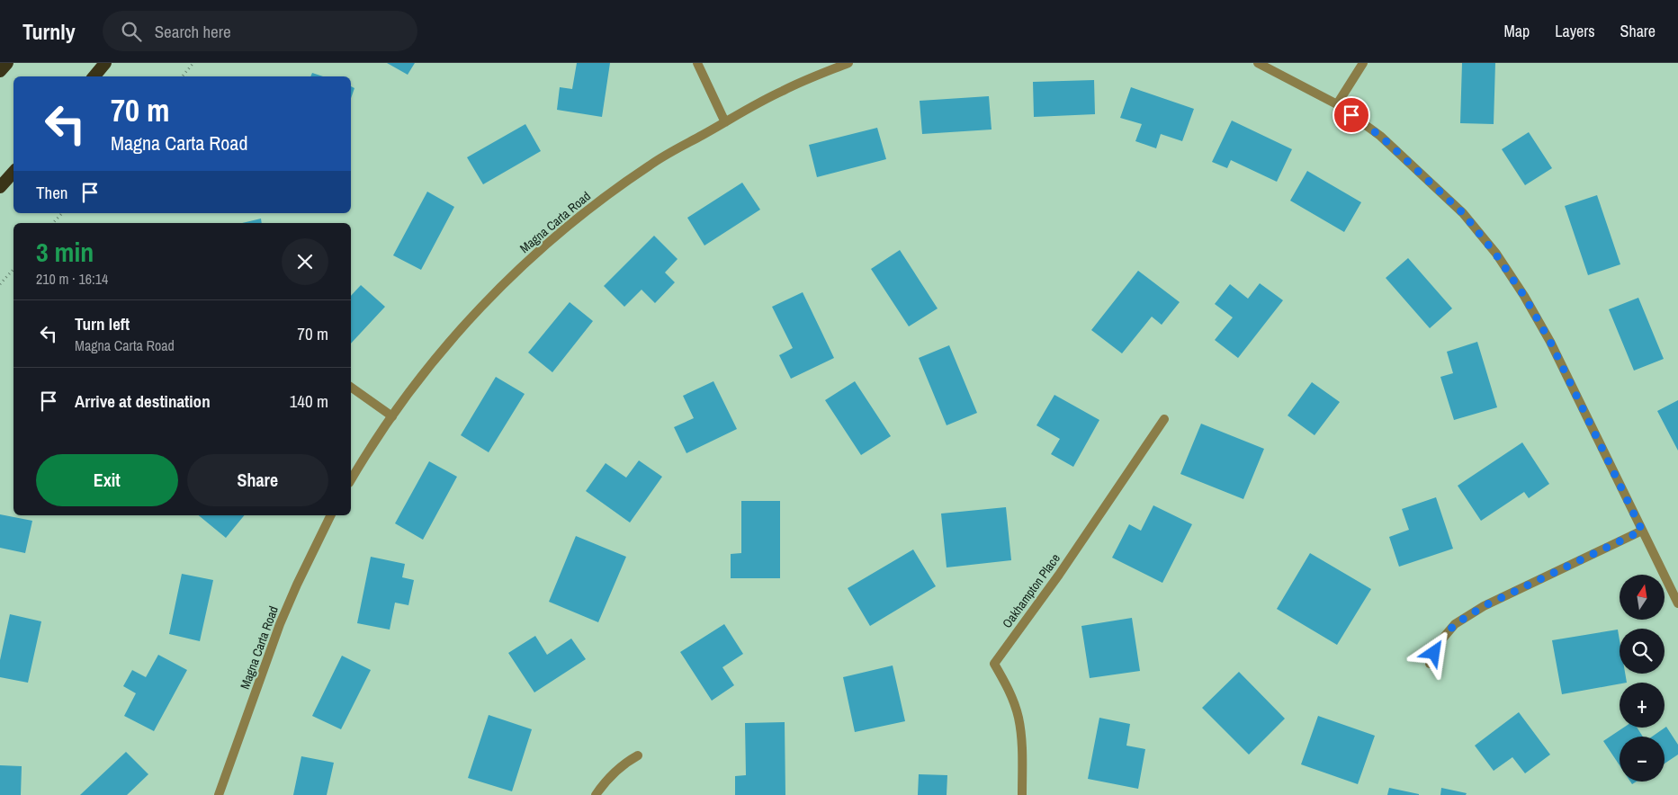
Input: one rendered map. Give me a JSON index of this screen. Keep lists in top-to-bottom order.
{
  "streets": {
    "street": ["Magna Carta Road", "Oakhampton Place"]
  },
  "north": "top",
  "page": {
    "header": "Turnly",
    "search": "Search here",
    "nav": ["Map", "Layers", "Share"],
    "turn": ["70 m", "Magna Carta Road"],
    "then": "Then",
    "heading": ["3 min", "210 m · 16:14"],
    "list": [
      {
        "name": "Turn left",
        "note": "Magna Carta Road",
        "value": "70 m"
      },
      {
        "name": "Arrive at destination",
        "value": "140 m"
      }
    ],
    "buttons": ["Exit", "Share"],
    "map_buttons": ["+", "−"]
  }
}
